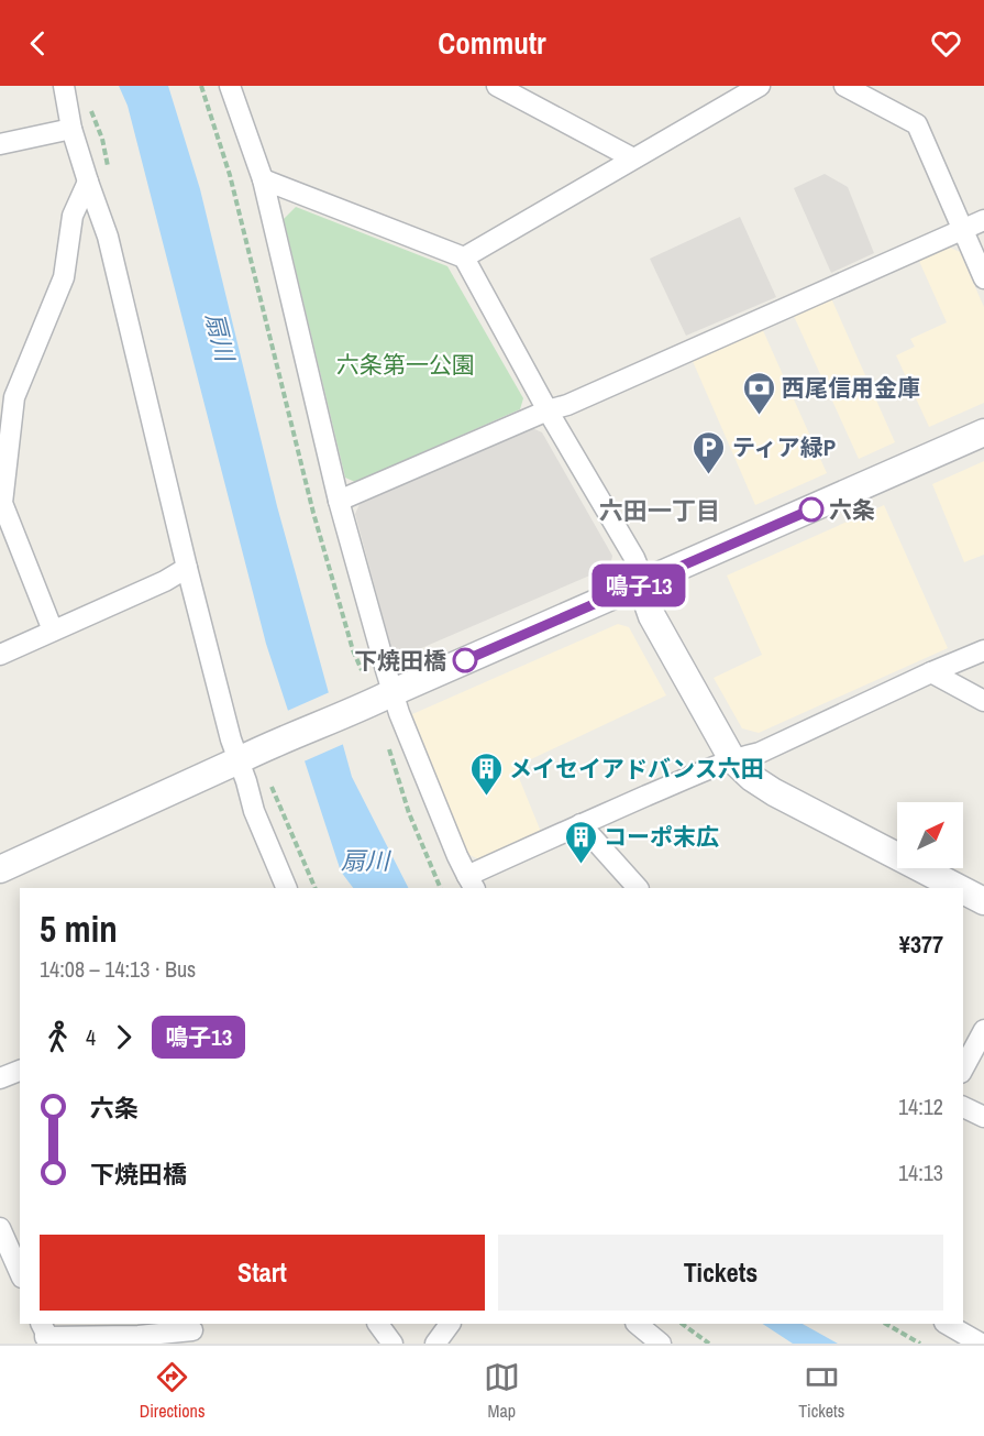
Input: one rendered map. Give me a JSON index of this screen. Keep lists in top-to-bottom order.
{
  "districts": ["六田一丁目"],
  "water": ["扇川"],
  "parks": ["六条第一公園"],
  "places": {
    "bank": ["西尾信用金庫"],
    "parking": ["ティア緑P"],
    "other": ["六条", "下焼田橋"],
    "building": ["メイセイアドバンス六田", "コーポ末広"]
  },
  "lines": ["bus line 鳴子13"],
  "north": "top right",
  "page": {
    "header": "Commutr",
    "on_map": "鳴子13",
    "heading": ["5 min", "14:08 – 14:13 · Bus", "¥377"],
    "legs": ["4", "鳴子13"],
    "list": [
      {
        "name": "六条",
        "value": "14:12"
      },
      {
        "name": "下焼田橋",
        "value": "14:13"
      }
    ],
    "buttons": ["Start", "Tickets"],
    "tabs": ["Directions", "Map", "Tickets"]
  }
}
